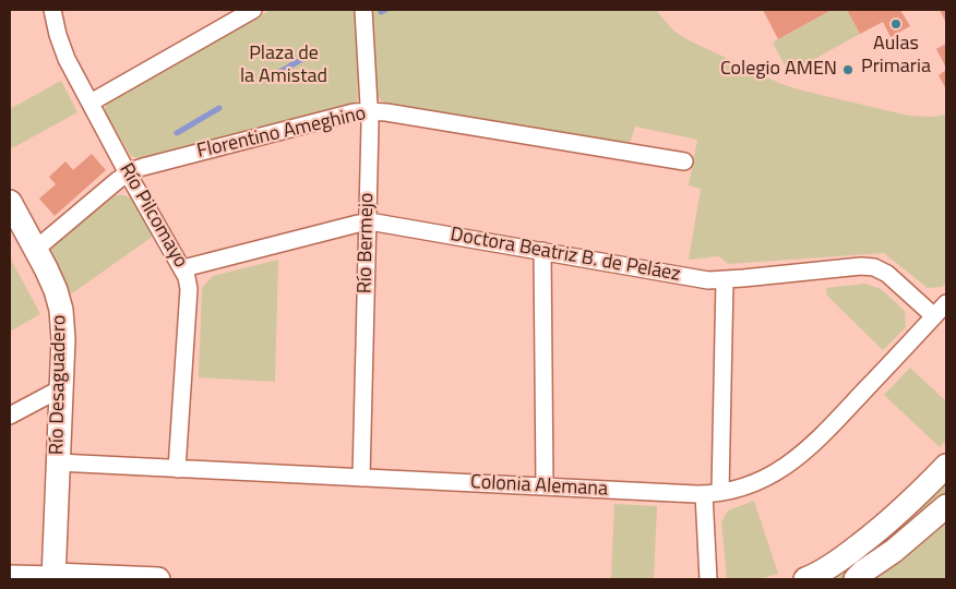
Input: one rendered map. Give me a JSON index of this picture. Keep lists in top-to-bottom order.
{
  "streets": {
    "street": [
      "Florentino Ameghino",
      "Río Pilcomayo",
      "Río Bermejo",
      "Doctora Beatriz B. de Peláez",
      "Río Desaguadero",
      "Colonia Alemana"
    ]
  },
  "crossings": [
    ["Florentino Ameghino", "Río Pilcomayo"],
    ["Florentino Ameghino", "Río Bermejo"],
    ["Florentino Ameghino", "Río Desaguadero"],
    ["Río Pilcomayo", "Doctora Beatriz B. de Peláez"],
    ["Río Pilcomayo", "Colonia Alemana"],
    ["Río Bermejo", "Doctora Beatriz B. de Peláez"],
    ["Río Bermejo", "Colonia Alemana"],
    ["Doctora Beatriz B. de Peláez", "Colonia Alemana"],
    ["Río Desaguadero", "Colonia Alemana"]
  ],
  "parks": ["Plaza de la Amistad"],
  "places": ["Aulas Primaria", "Colegio AMEN"]
}
